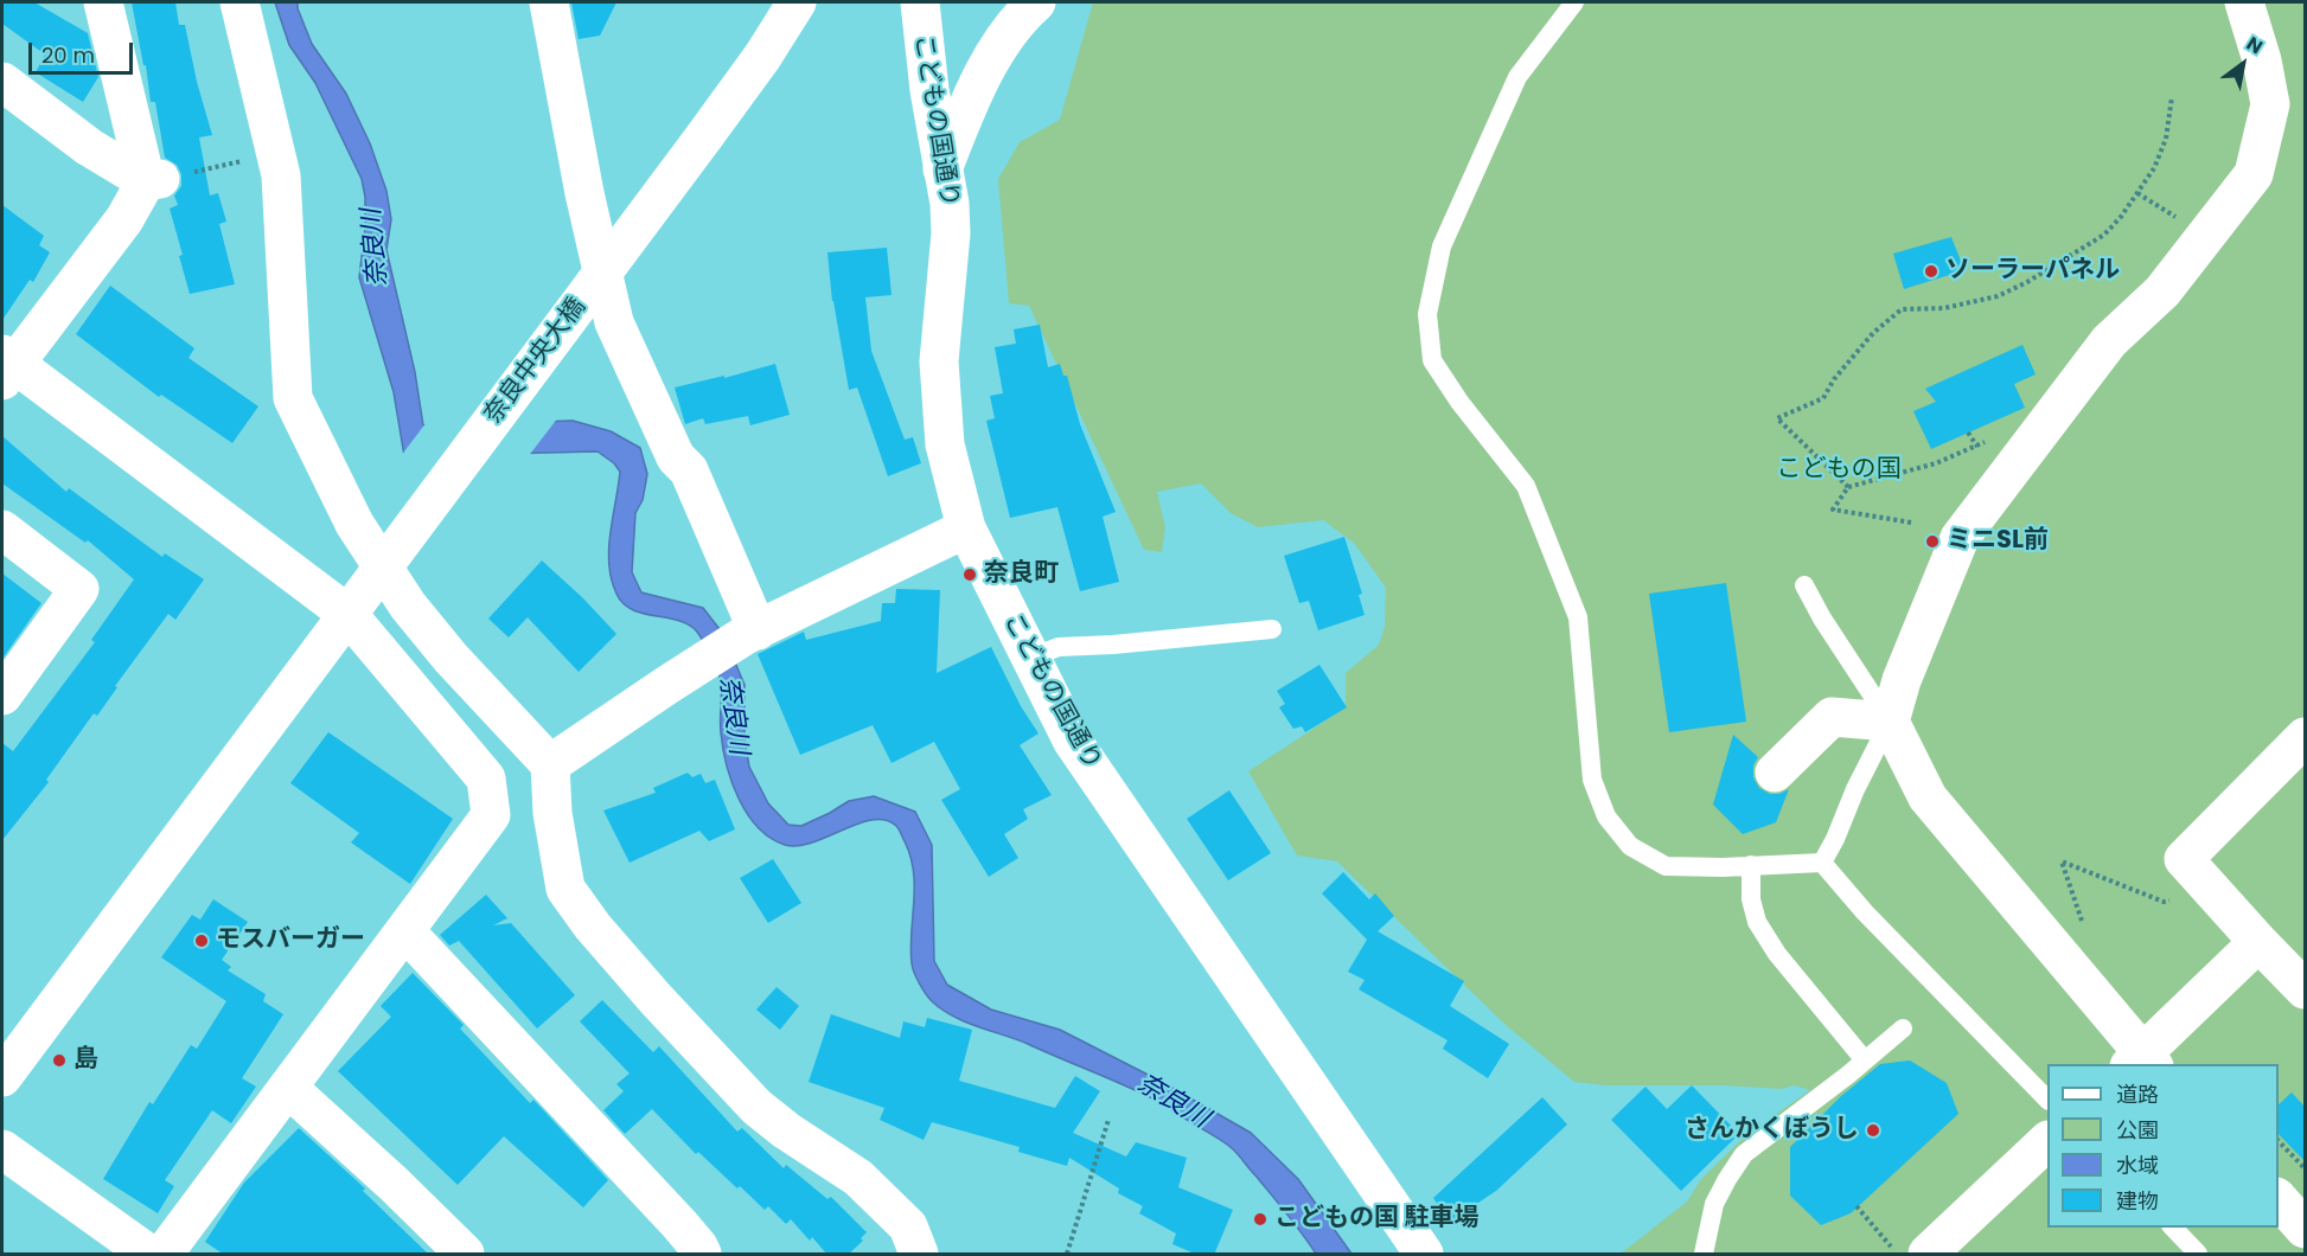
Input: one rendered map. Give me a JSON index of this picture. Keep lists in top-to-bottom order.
{
  "streets": {
    "street": ["こどもの国通り", "奈良中央大橋"]
  },
  "water": ["奈良川"],
  "parks": ["こどもの国"],
  "places": [
    "ソーラーパネル",
    "ミニSL前",
    "奈良町",
    "モスバーガー",
    "島",
    "さんかくぼうし",
    "こどもの国 駐車場"
  ],
  "legend": [
    "道路",
    "公園",
    "水域",
    "建物"
  ],
  "scale_bar": "20 m",
  "north": "top right"
}
